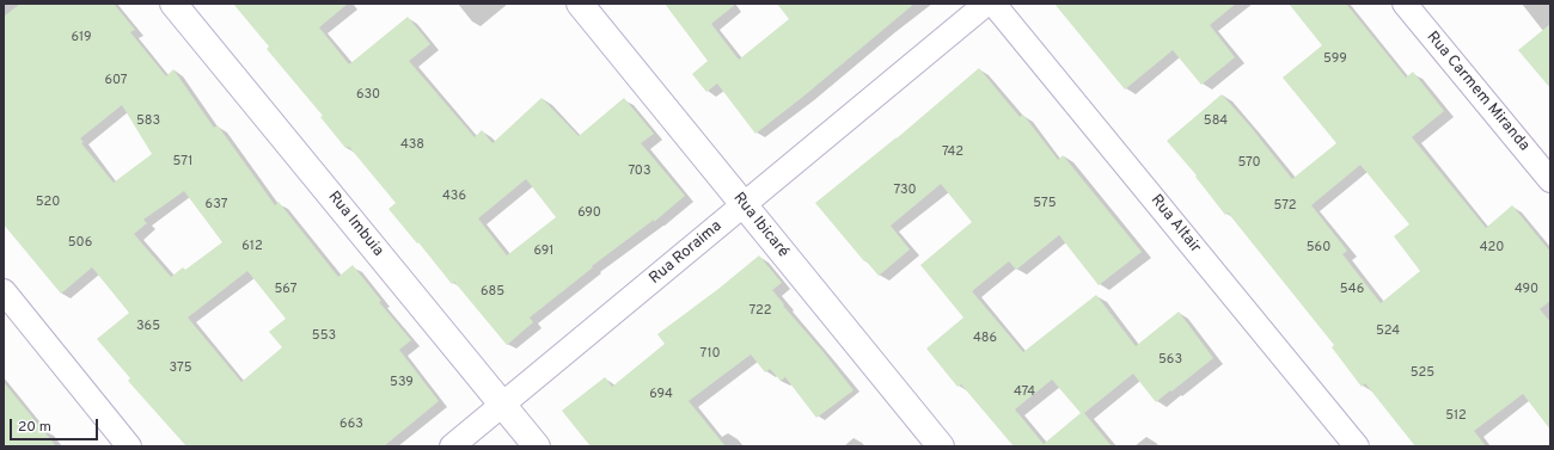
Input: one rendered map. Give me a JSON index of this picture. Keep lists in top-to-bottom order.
{
  "streets": {
    "street": [
      "Rua Carmem Miranda",
      "Rua Imbuia",
      "Rua Altair",
      "Rua Ibicaré",
      "Rua Roraima"
    ]
  },
  "crossings": [
    ["Rua Imbuia", "Rua Roraima"],
    ["Rua Ibicaré", "Rua Roraima"]
  ],
  "house_numbers": [
    "619",
    "599",
    "607",
    "630",
    "583",
    "584",
    "438",
    "742",
    "571",
    "570",
    "703",
    "730",
    "436",
    "520",
    "575",
    "637",
    "572",
    "690",
    "506",
    "612",
    "560",
    "420",
    "691",
    "567",
    "546",
    "490",
    "685",
    "722",
    "365",
    "524",
    "553",
    "486",
    "710",
    "563",
    "375",
    "525",
    "539",
    "474",
    "694",
    "512",
    "663"
  ],
  "scale_bar": "20 m"
}
